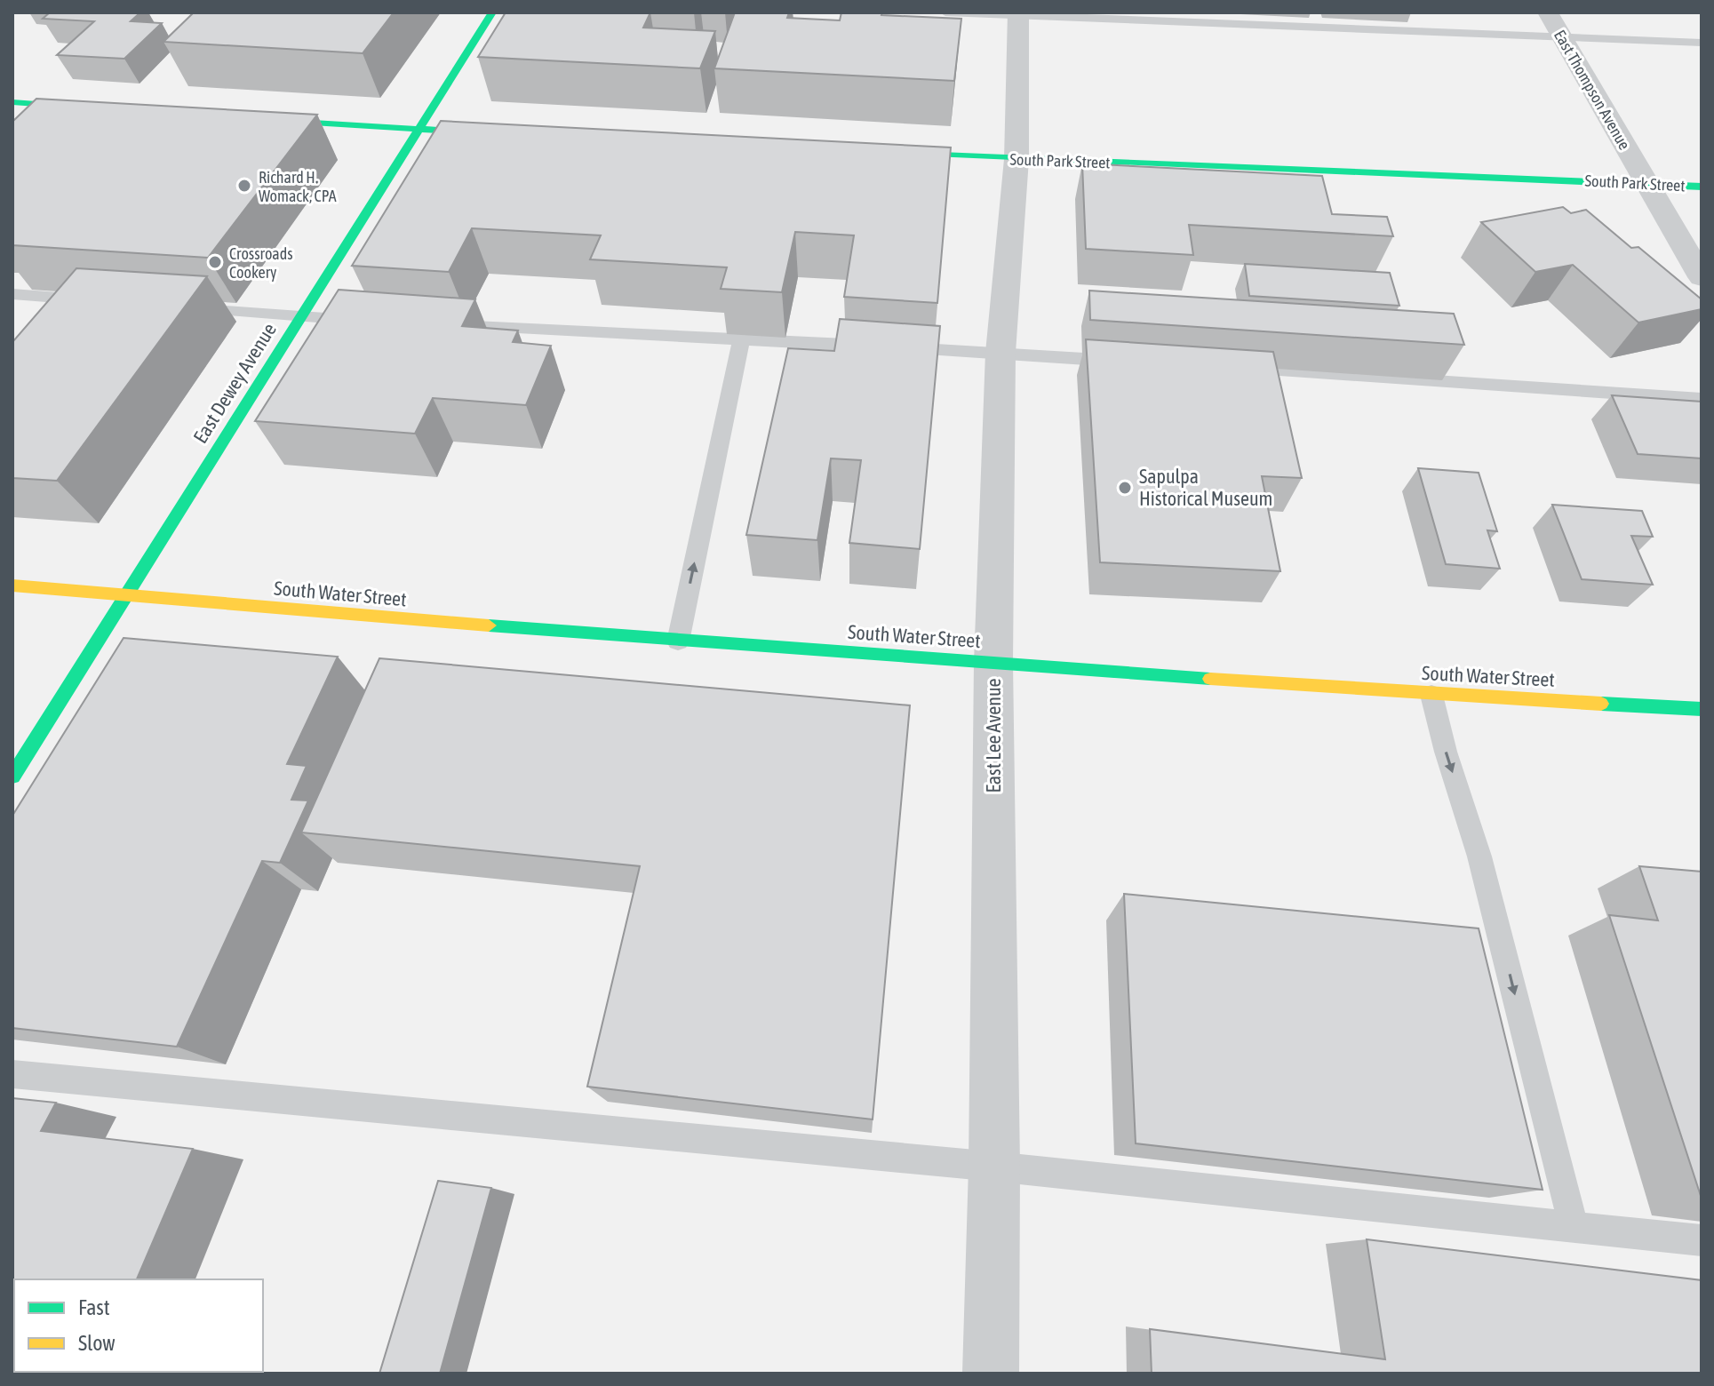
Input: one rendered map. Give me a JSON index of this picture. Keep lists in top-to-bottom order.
{
  "streets": {
    "street": [
      "East Thompson Avenue",
      "South Park Street",
      "East Dewey Avenue",
      "South Water Street",
      "East Lee Avenue"
    ]
  },
  "crossings": [
    ["East Thompson Avenue", "South Park Street"],
    ["South Park Street", "East Lee Avenue"],
    ["East Dewey Avenue", "South Water Street"],
    ["South Water Street", "East Lee Avenue"]
  ],
  "places": ["Richard H. Womack, CPA", "Crossroads Cookery", "Sapulpa Historical Museum"],
  "legend": ["Fast", "Slow"]
}
